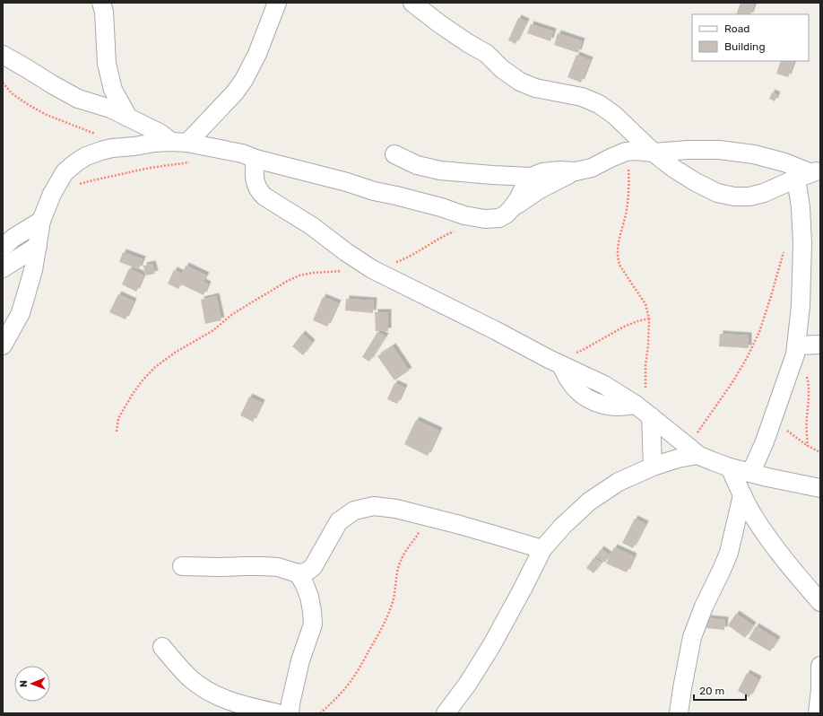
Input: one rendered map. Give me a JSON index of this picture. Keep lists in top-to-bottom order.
{
  "legend": ["Road", "Building"],
  "scale_bar": "20 m",
  "north": "left"
}
